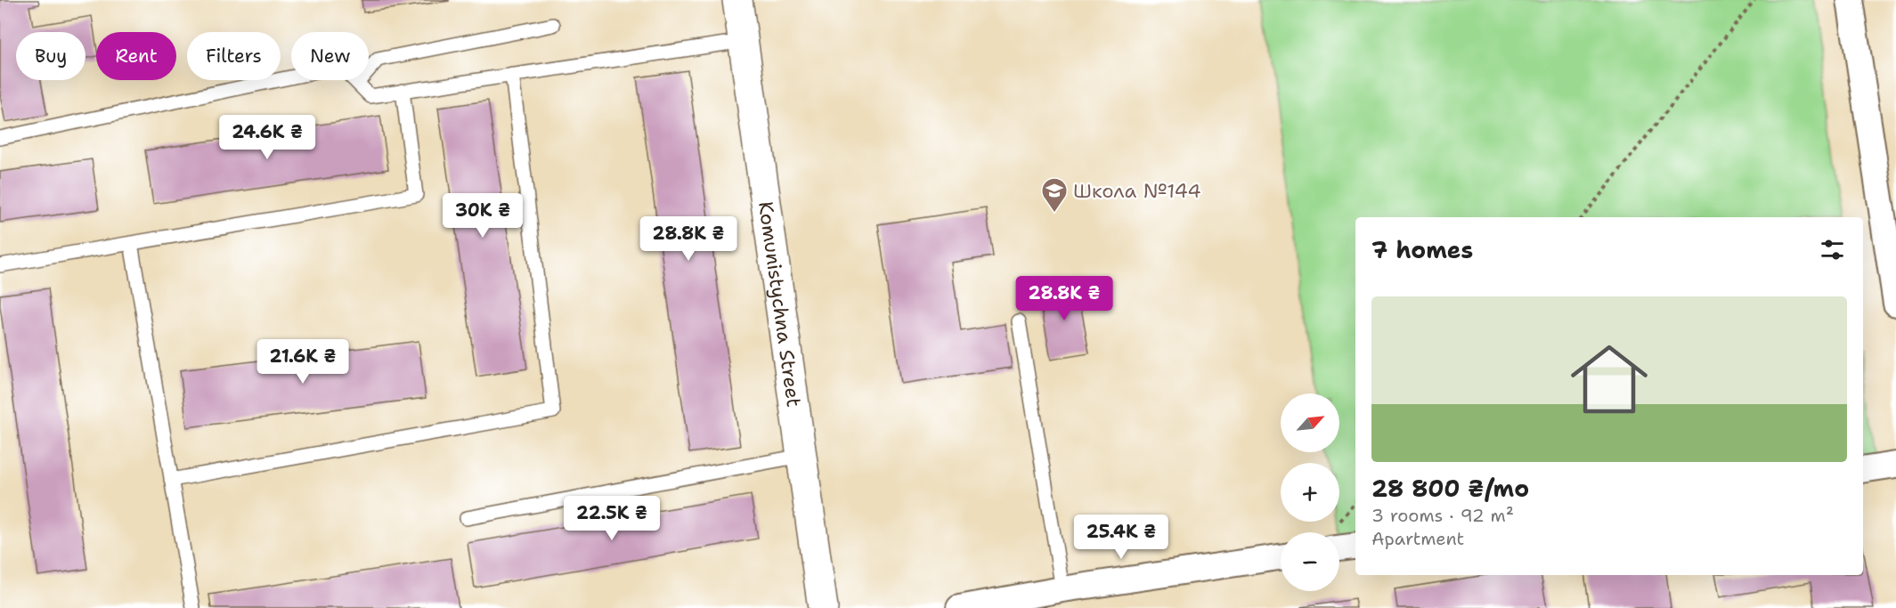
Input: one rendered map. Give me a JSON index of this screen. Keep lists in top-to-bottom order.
{
  "streets": {
    "street": ["Komunistychna Street"]
  },
  "places": {
    "school or university": ["Школа №144"]
  },
  "north": "top right",
  "page": {
    "chip": [
      "Buy",
      "Rent",
      "Filters",
      "New"
    ],
    "price": [
      "24.6K ₴",
      "30K ₴",
      "28.8K ₴",
      "28.8K ₴",
      "21.6K ₴",
      "22.5K ₴",
      "25.4K ₴"
    ],
    "heading": "7 homes",
    "list": [
      {
        "name": "28 800 ₴/mo",
        "note": "3 rooms · 92 m² · Apartment"
      }
    ],
    "map_buttons": ["+", "−"]
  }
}
